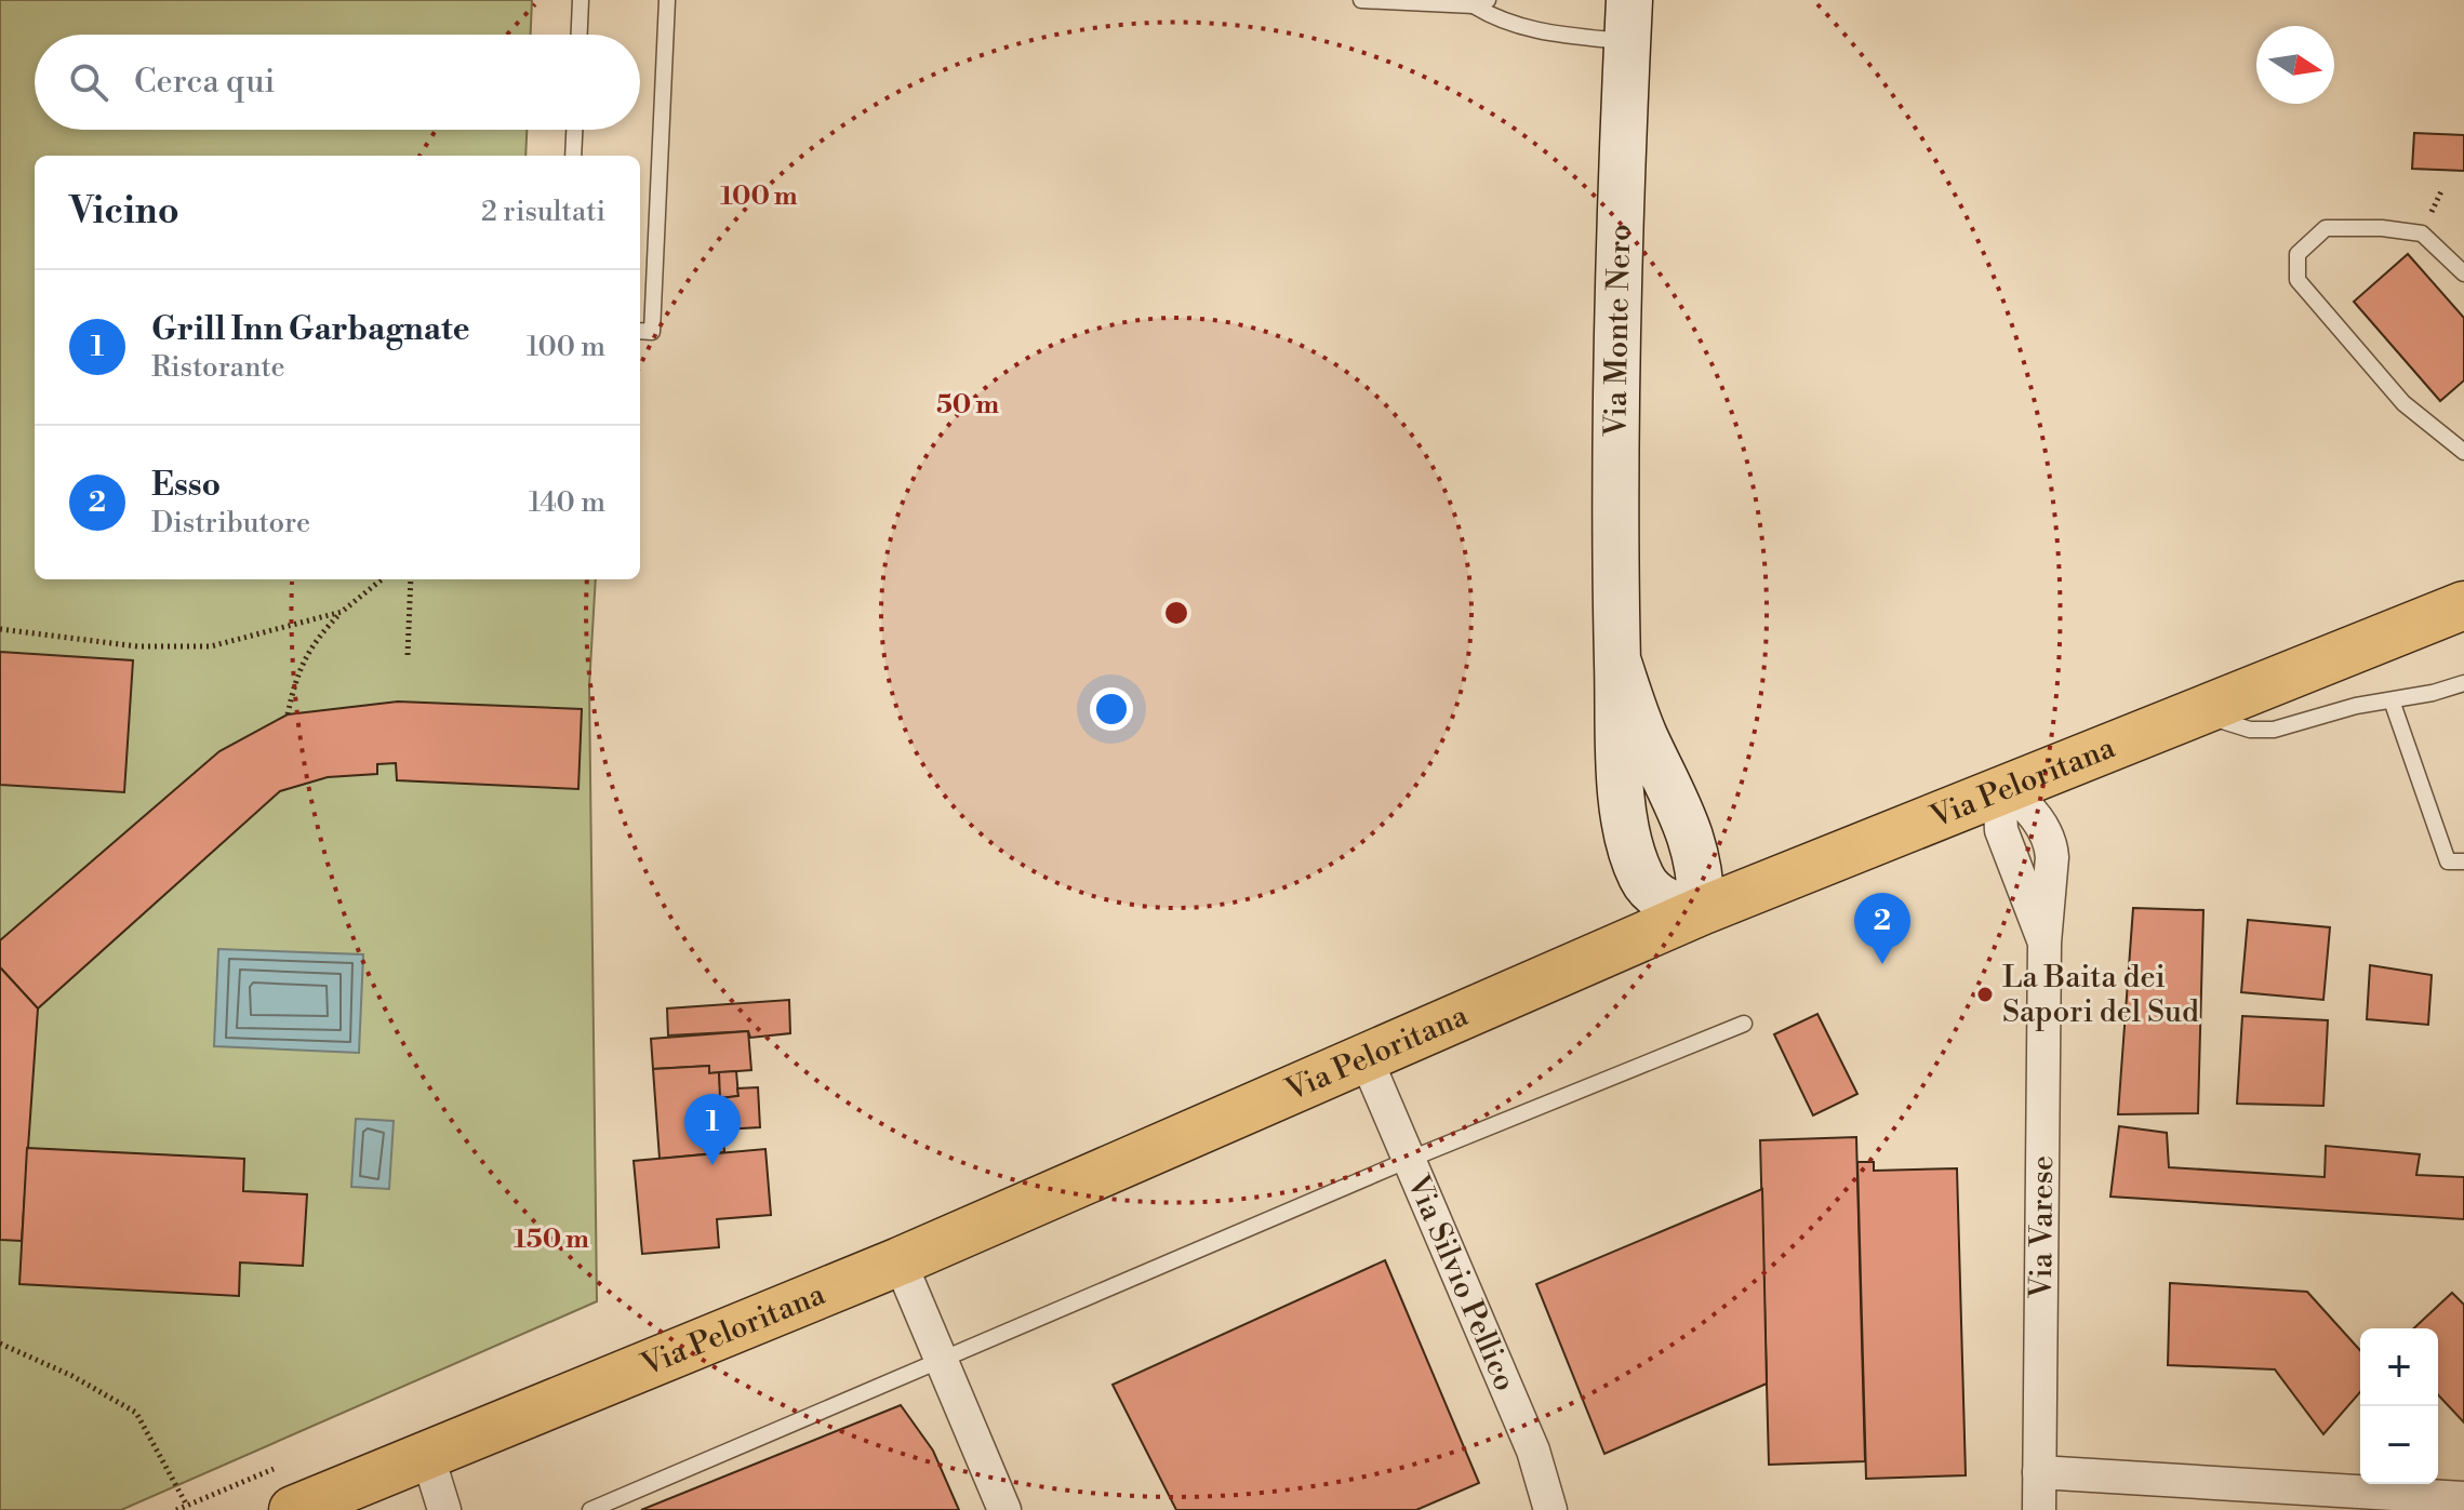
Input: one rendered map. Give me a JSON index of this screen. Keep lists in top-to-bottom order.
{
  "streets": {
    "main road": ["Via Peloritana"],
    "street": ["Via Monte Nero", "Via Varese", "Via Silvio Pellico"]
  },
  "crossings": [
    ["Via Monte Nero", "Via Peloritana"],
    ["Via Peloritana", "Via Varese"],
    ["Via Peloritana", "Via Silvio Pellico"]
  ],
  "places": ["La Baita dei Sapori del Sud"],
  "north": "right",
  "page": {
    "search": "Cerca qui",
    "heading": ["Vicino", "2 risultati"],
    "list": [
      {
        "mark": "1",
        "name": "Grill Inn Garbagnate",
        "note": "Ristorante",
        "value": "100 m"
      },
      {
        "mark": "2",
        "name": "Esso",
        "note": "Distributore",
        "value": "140 m"
      }
    ],
    "pins": ["2", "1"],
    "map_buttons": ["+", "−"]
  },
  "rings": ["100 m", "50 m", "150 m"]
}
